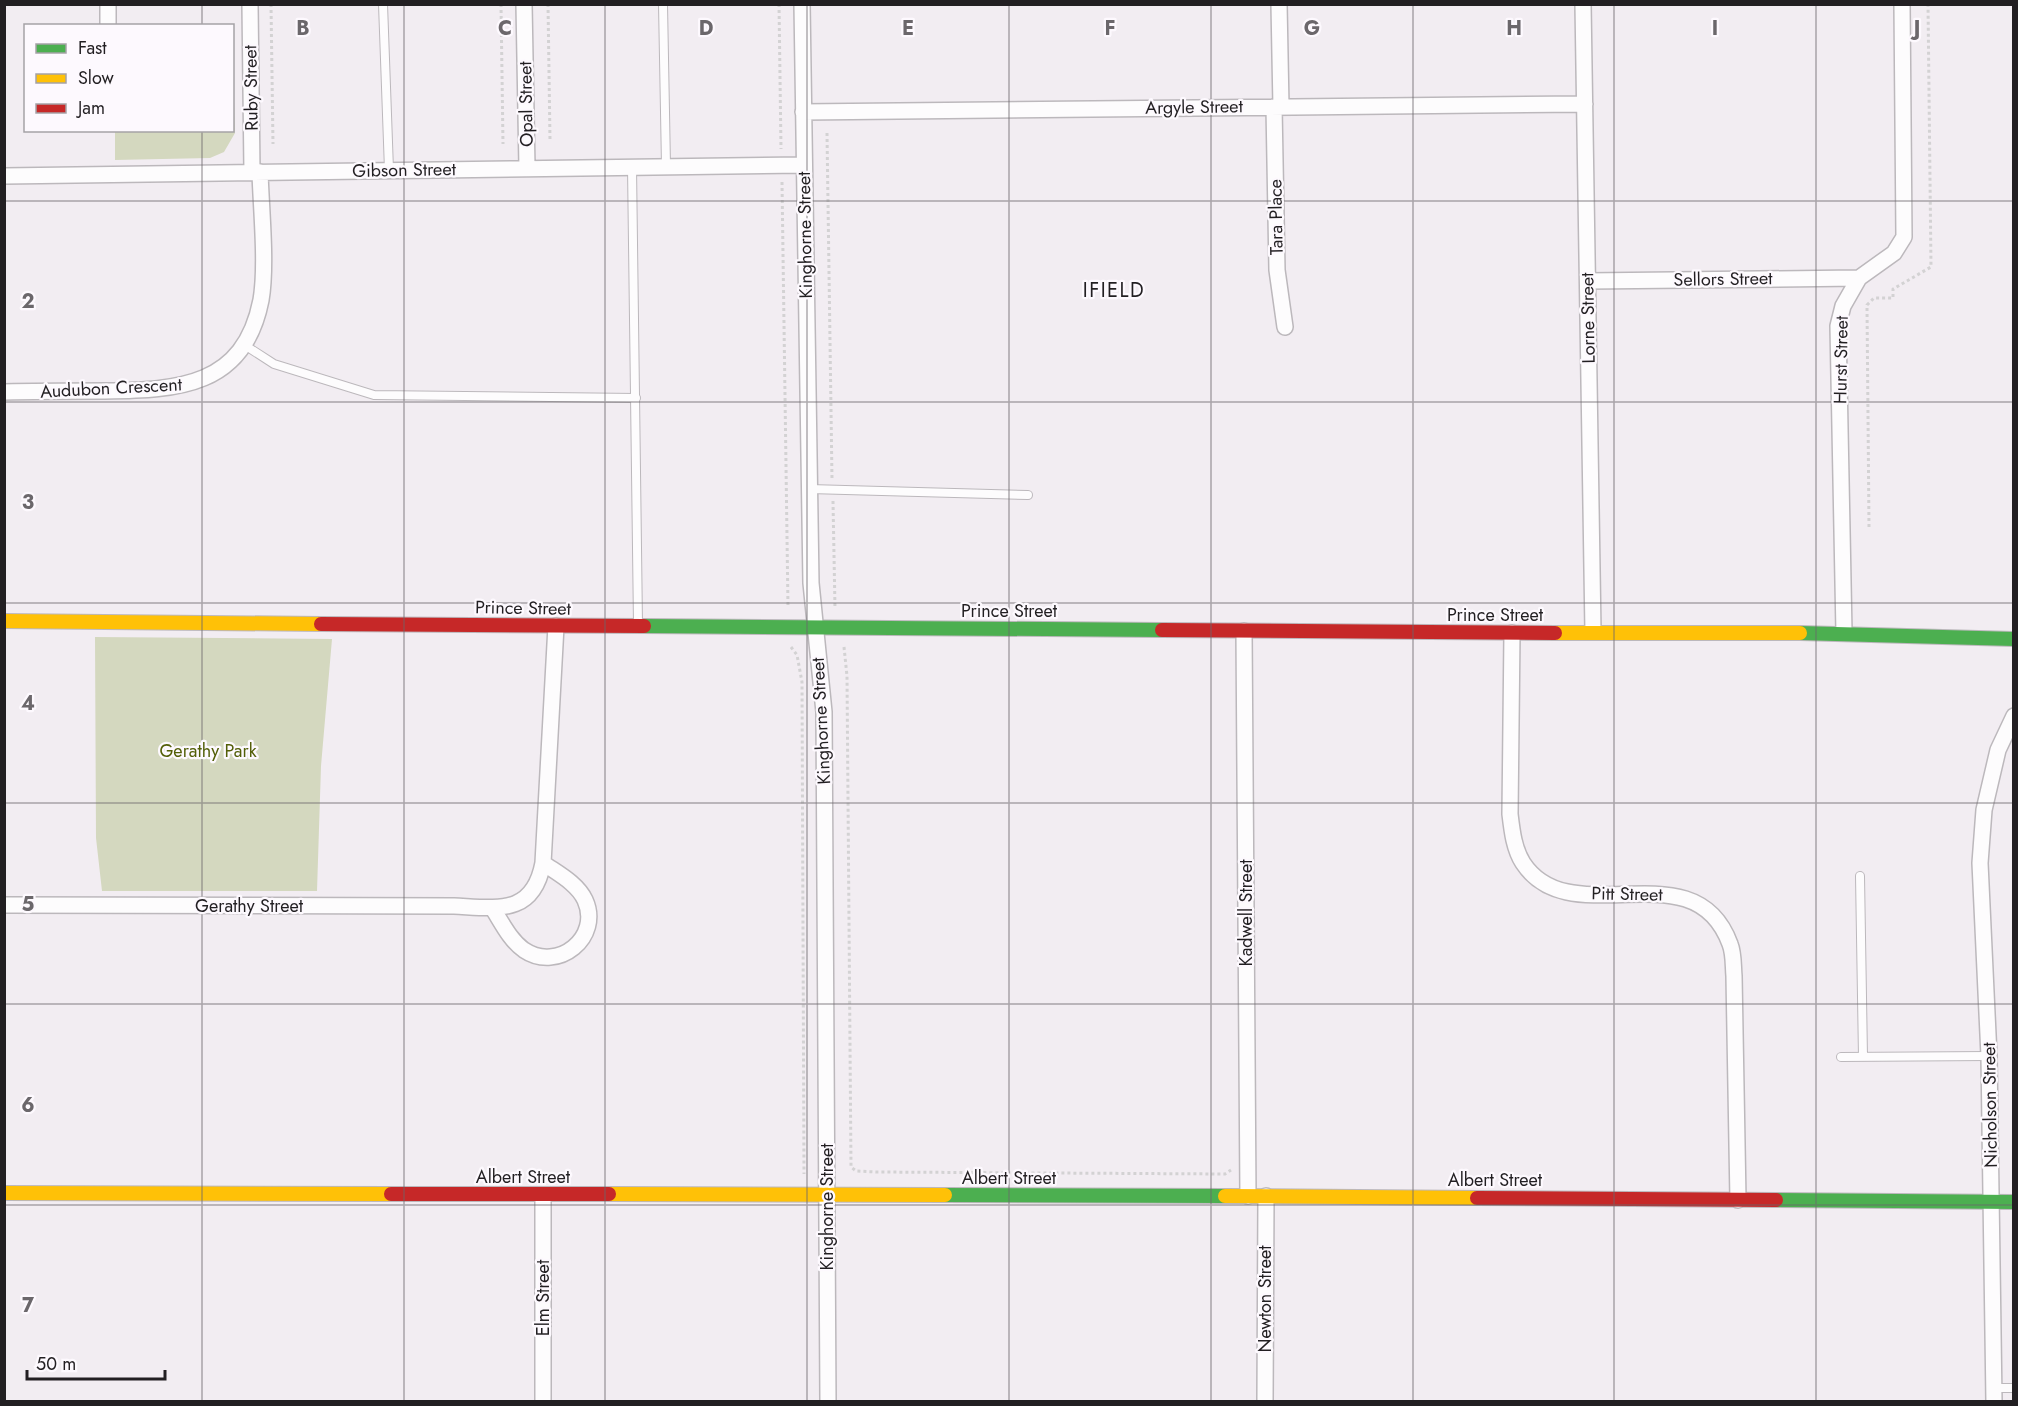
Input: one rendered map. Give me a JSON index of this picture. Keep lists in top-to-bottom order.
{
  "streets": {
    "street": [
      "Ruby Street",
      "Opal Street",
      "Argyle Street",
      "Gibson Street",
      "Tara Place",
      "Kinghorne Street",
      "Sellors Street",
      "Lorne Street",
      "Hurst Street",
      "Audubon Crescent",
      "Prince Street",
      "Pitt Street",
      "Gerathy Street",
      "Kadwell Street",
      "Nicholson Street",
      "Albert Street",
      "Elm Street",
      "Newton Street"
    ]
  },
  "crossings": [
    ["Ruby Street", "Gibson Street"],
    ["Ruby Street", "Audubon Crescent"],
    ["Opal Street", "Gibson Street"],
    ["Argyle Street", "Tara Place"],
    ["Argyle Street", "Kinghorne Street"],
    ["Argyle Street", "Lorne Street"],
    ["Gibson Street", "Kinghorne Street"],
    ["Gibson Street", "Audubon Crescent"],
    ["Kinghorne Street", "Prince Street"],
    ["Kinghorne Street", "Albert Street"],
    ["Sellors Street", "Lorne Street"],
    ["Sellors Street", "Hurst Street"],
    ["Lorne Street", "Prince Street"],
    ["Hurst Street", "Prince Street"],
    ["Prince Street", "Pitt Street"],
    ["Prince Street", "Gerathy Street"],
    ["Prince Street", "Kadwell Street"],
    ["Pitt Street", "Albert Street"],
    ["Kadwell Street", "Albert Street"],
    ["Nicholson Street", "Albert Street"],
    ["Albert Street", "Elm Street"],
    ["Albert Street", "Newton Street"]
  ],
  "districts": ["IFIELD"],
  "parks": ["Gerathy Park"],
  "legend": ["Fast", "Slow", "Jam"],
  "scale_bar": "50 m",
  "grid": {
    "columns": [
      "B",
      "C",
      "D",
      "E",
      "F",
      "G",
      "H",
      "I",
      "J"
    ],
    "rows": [
      "2",
      "3",
      "4",
      "5",
      "6",
      "7"
    ]
  }
}
